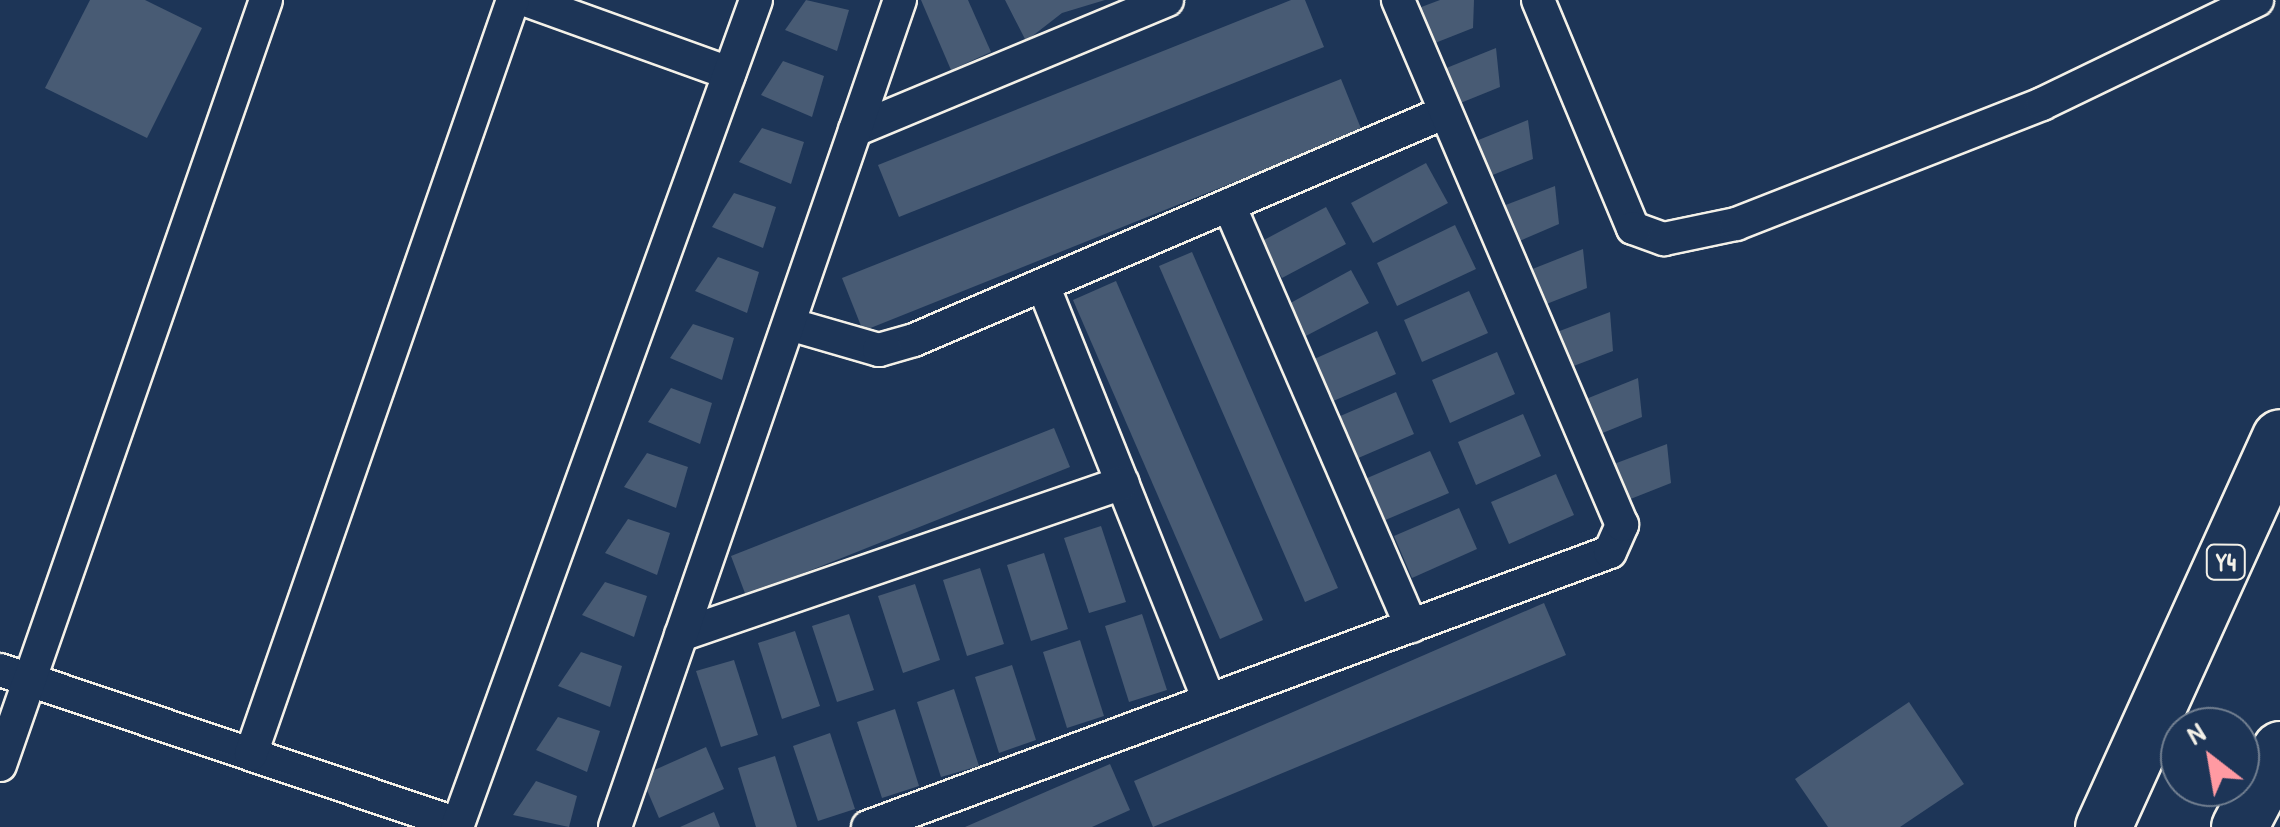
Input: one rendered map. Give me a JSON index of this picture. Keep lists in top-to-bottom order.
{
  "streets": {
    "highway": ["Y4"]
  },
  "north": "top left"
}
